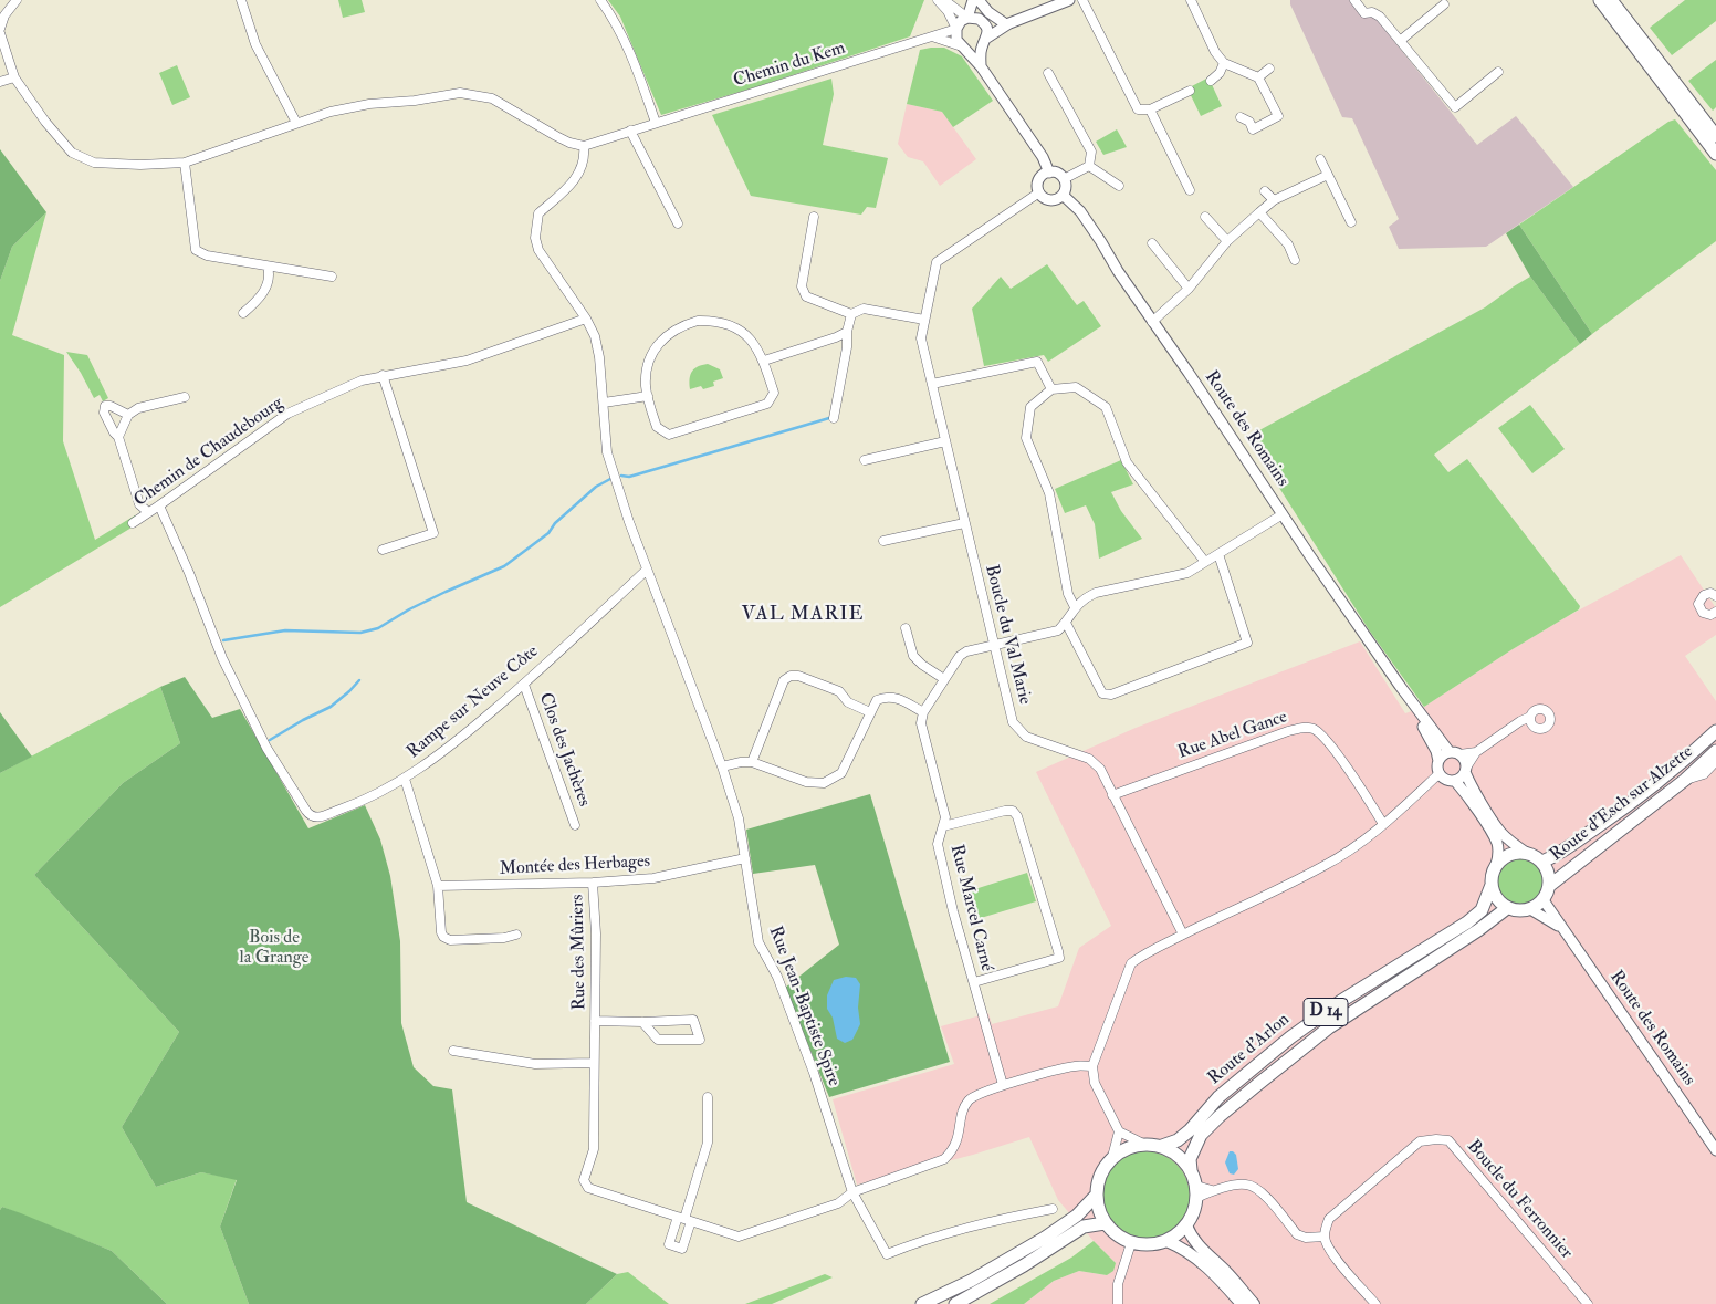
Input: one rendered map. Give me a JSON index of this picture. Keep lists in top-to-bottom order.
{
  "streets": {
    "main road": ["Route d'Esch sur Alzette", "D 14", "Route d'Arlon"],
    "street": [
      "Chemin du Kem",
      "Route des Romains",
      "Chemin de Chaudebourg",
      "Boucle du Val Marie",
      "Rampe sur Neuve Côte",
      "Rue Abel Gance",
      "Clos des Jachères",
      "Montée des Herbages",
      "Rue Marcel Carné",
      "Rue des Mûriers",
      "Rue Jean-Baptiste Spire",
      "Boucle du Ferronnier"
    ]
  },
  "crossings": [
    ["Chemin du Kem", "Rue Jean-Baptiste Spire"],
    ["Route des Romains", "Boucle du Val Marie"],
    ["Route des Romains", "Route d'Esch sur Alzette"],
    ["Route des Romains", "Route d'Arlon"],
    ["Chemin de Chaudebourg", "Rampe sur Neuve Côte"],
    ["Chemin de Chaudebourg", "Rue Jean-Baptiste Spire"],
    ["Boucle du Val Marie", "Rue Abel Gance"],
    ["Rampe sur Neuve Côte", "Clos des Jachères"],
    ["Rampe sur Neuve Côte", "Rue Jean-Baptiste Spire"],
    ["Route d'Esch sur Alzette", "Route d'Arlon"],
    ["Montée des Herbages", "Rue des Mûriers"],
    ["Montée des Herbages", "Rue Jean-Baptiste Spire"],
    ["Rue Marcel Carné", "Rue des Mûriers"],
    ["Rue des Mûriers", "Rue Jean-Baptiste Spire"]
  ],
  "districts": ["VAL MARIE"],
  "parks": ["Bois de la Grange"]
}
